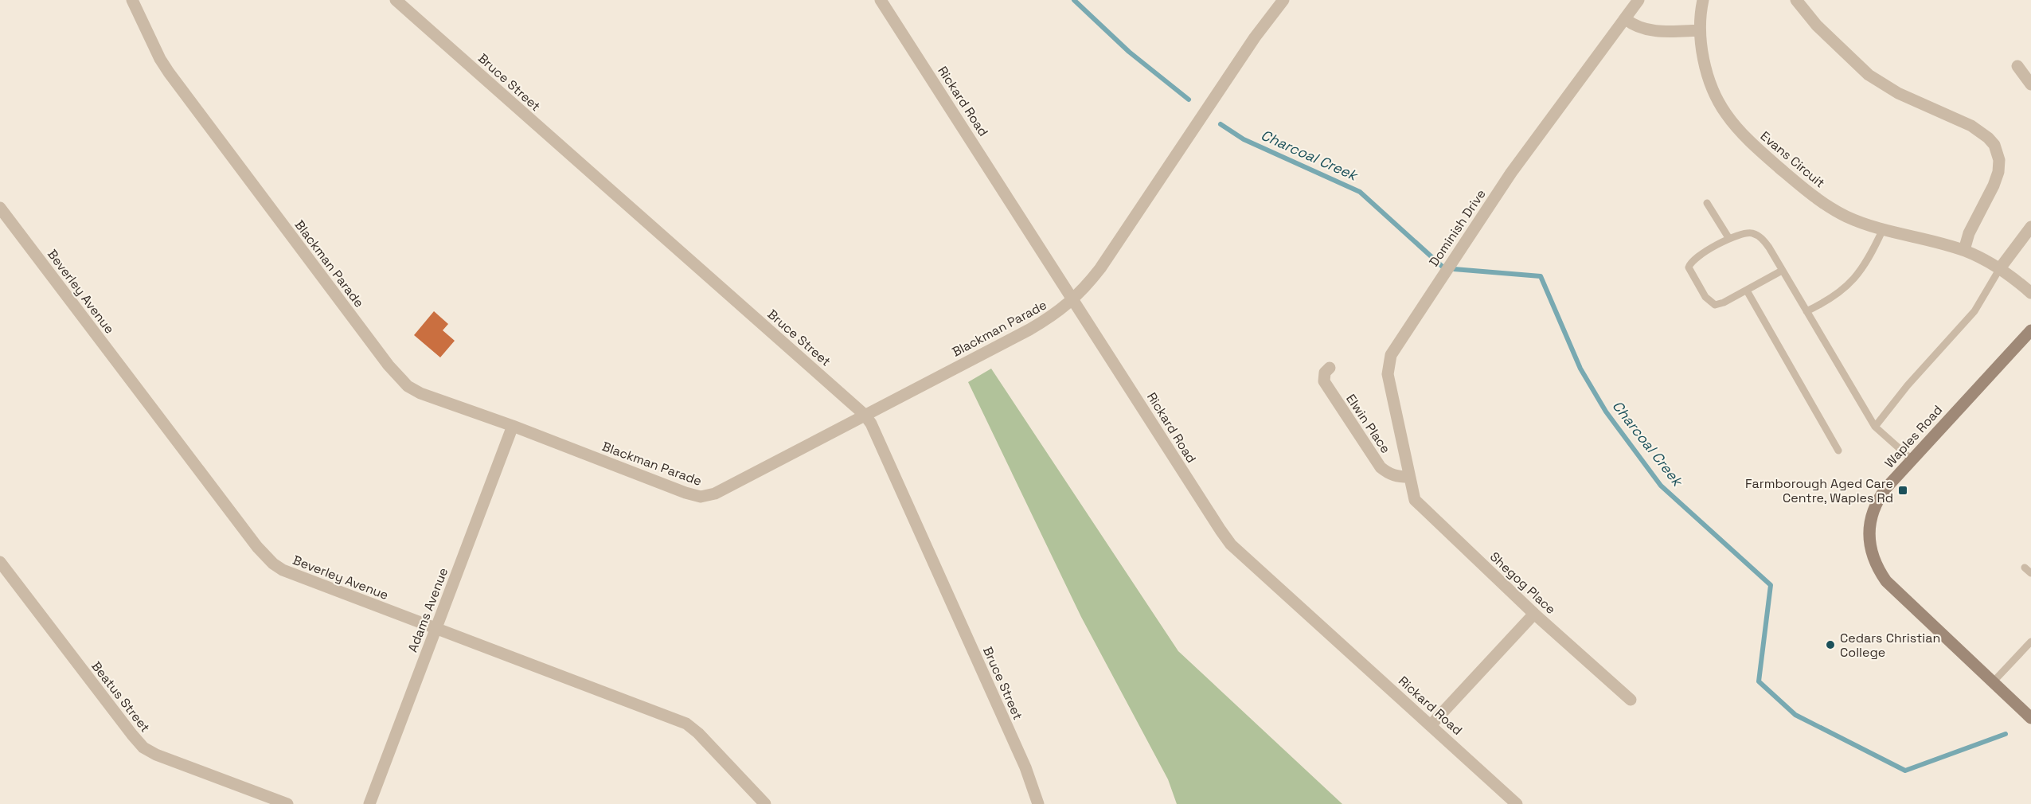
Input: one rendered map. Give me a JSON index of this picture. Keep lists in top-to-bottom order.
{
  "streets": {
    "street": [
      "Bruce Street",
      "Rickard Road",
      "Evans Circuit",
      "Dominish Drive",
      "Blackman Parade",
      "Beverley Avenue",
      "Elwin Place",
      "Waples Road",
      "Shegog Place",
      "Adams Avenue",
      "Beatus Street"
    ]
  },
  "crossings": [
    ["Bruce Street", "Blackman Parade"],
    ["Rickard Road", "Blackman Parade"],
    ["Dominish Drive", "Elwin Place"],
    ["Dominish Drive", "Shegog Place"],
    ["Blackman Parade", "Adams Avenue"],
    ["Beverley Avenue", "Adams Avenue"],
    ["Elwin Place", "Shegog Place"]
  ],
  "water": ["Charcoal Creek"],
  "places": {
    "transit": ["Farmborough Aged Care Centre, Waples Rd"],
    "other": ["Cedars Christian College"]
  }
}
